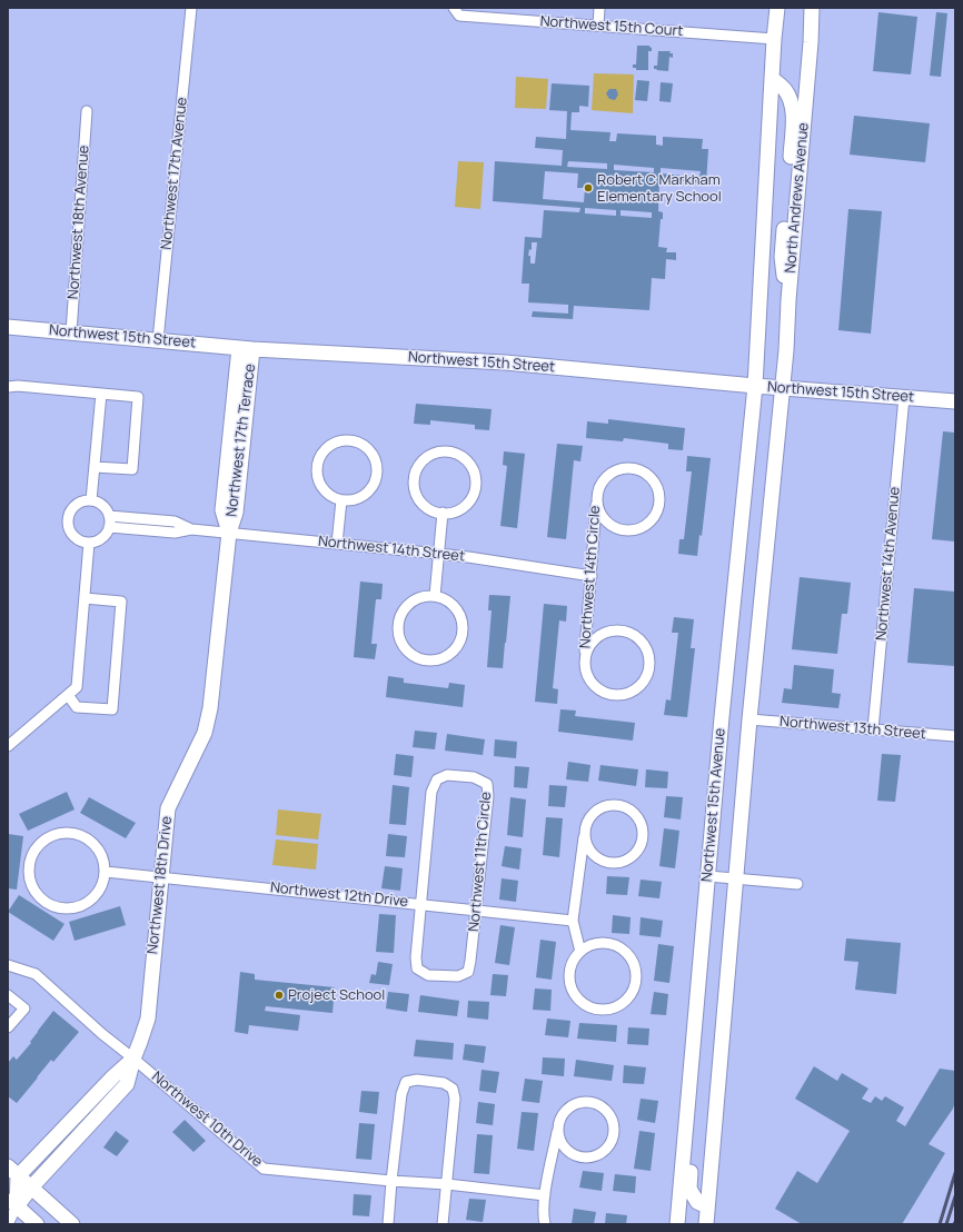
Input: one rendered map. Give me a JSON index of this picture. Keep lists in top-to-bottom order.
{
  "streets": {
    "street": [
      "Northwest 15th Court",
      "Northwest 17th Avenue",
      "North Andrews Avenue",
      "Northwest 18th Avenue",
      "Northwest 15th Street",
      "Northwest 17th Terrace",
      "Northwest 14th Street",
      "Northwest 14th Avenue",
      "Northwest 14th Circle",
      "Northwest 13th Street",
      "Northwest 15th Avenue",
      "Northwest 11th Circle",
      "Northwest 18th Drive",
      "Northwest 12th Drive",
      "Northwest 10th Drive"
    ]
  },
  "crossings": [
    ["Northwest 15th Court", "North Andrews Avenue"],
    ["Northwest 17th Avenue", "Northwest 15th Street"],
    ["North Andrews Avenue", "Northwest 15th Street"],
    ["North Andrews Avenue", "Northwest 15th Avenue"],
    ["Northwest 18th Avenue", "Northwest 15th Street"],
    ["Northwest 15th Street", "Northwest 17th Terrace"],
    ["Northwest 15th Street", "Northwest 14th Avenue"],
    ["Northwest 15th Street", "Northwest 15th Avenue"],
    ["Northwest 17th Terrace", "Northwest 14th Street"],
    ["Northwest 17th Terrace", "Northwest 18th Drive"],
    ["Northwest 14th Street", "Northwest 14th Circle"],
    ["Northwest 14th Street", "Northwest 18th Drive"],
    ["Northwest 14th Avenue", "Northwest 13th Street"],
    ["Northwest 13th Street", "Northwest 15th Avenue"],
    ["Northwest 11th Circle", "Northwest 12th Drive"],
    ["Northwest 18th Drive", "Northwest 12th Drive"],
    ["Northwest 18th Drive", "Northwest 10th Drive"]
  ],
  "places": ["Robert C Markham Elementary School", "Project School"]
}
